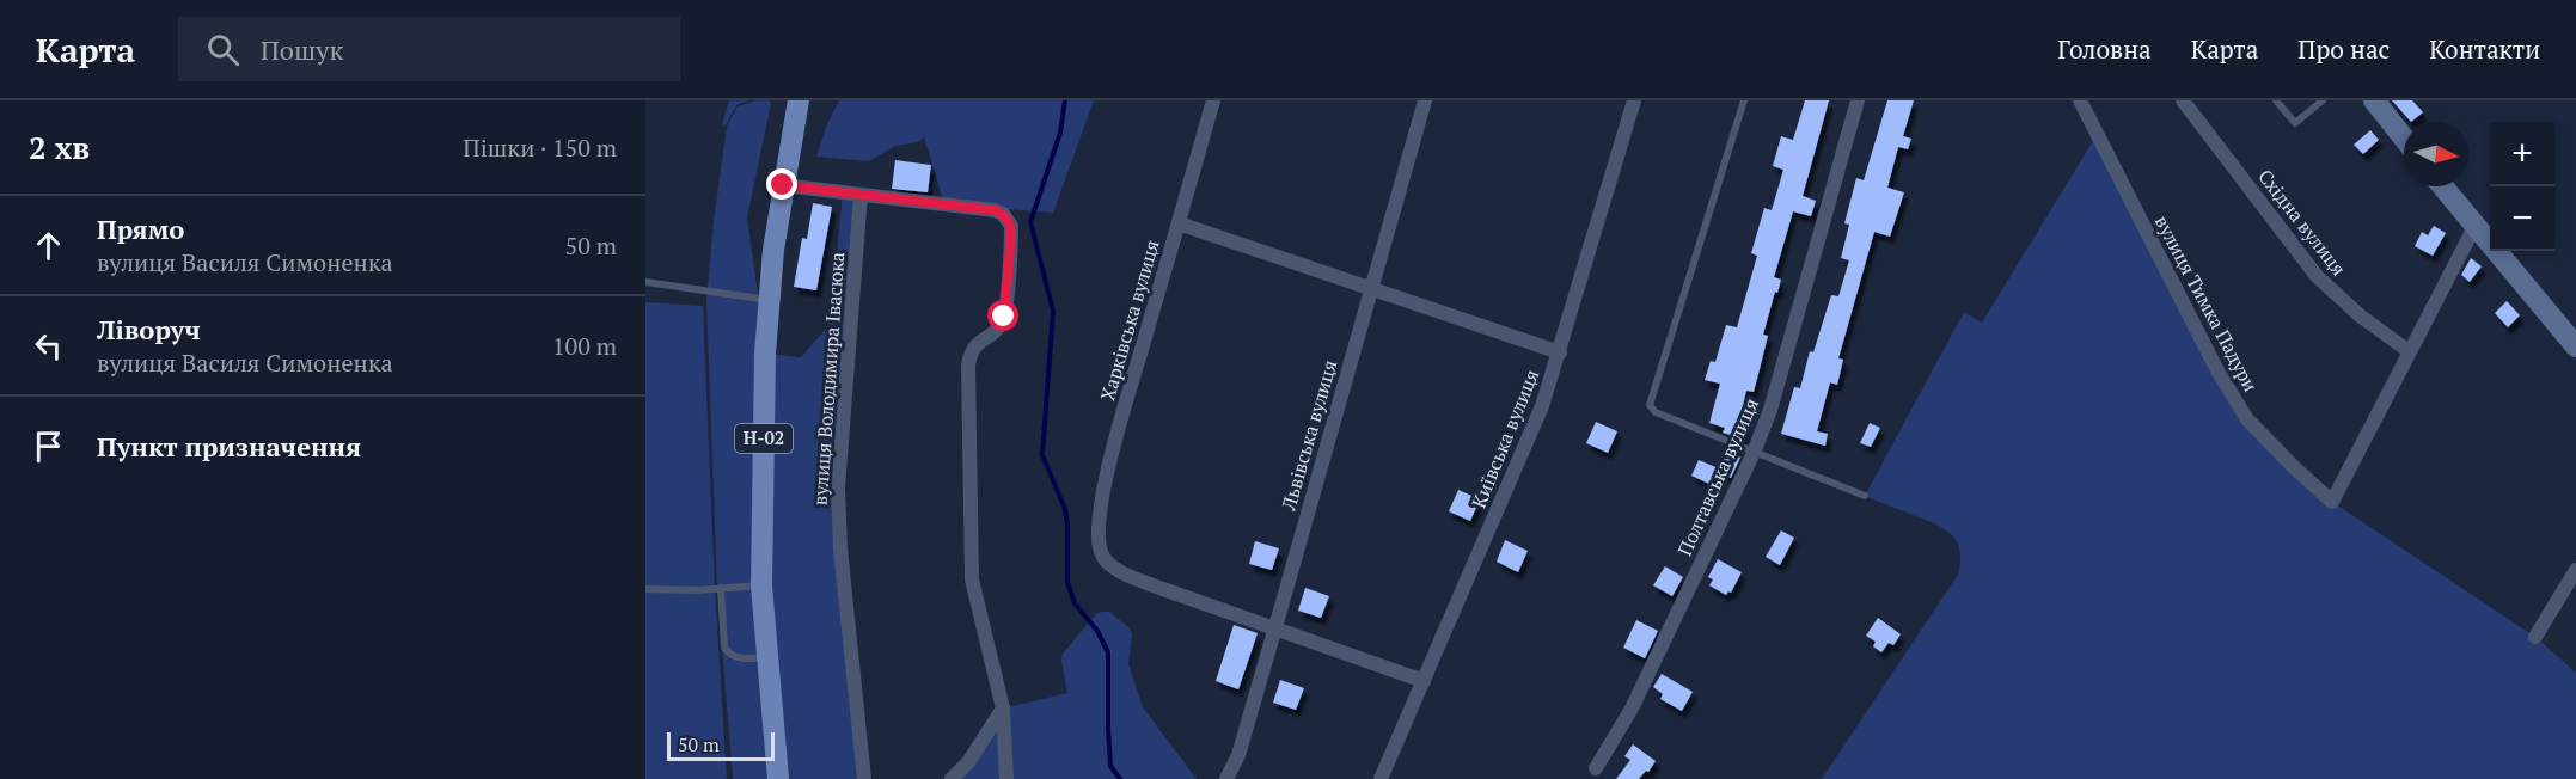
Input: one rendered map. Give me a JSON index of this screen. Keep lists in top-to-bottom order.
{
  "streets": {
    "main road": ["Н-02"],
    "street": [
      "Східна вулиця",
      "вулиця Тимка Падури",
      "Харківська вулиця",
      "вулиця Володимира Івасюка",
      "Львівська вулиця",
      "Київська вулиця",
      "Полтавська вулиця"
    ]
  },
  "crossings": [
    ["Східна вулиця", "вулиця Тимка Падури"],
    ["Харківська вулиця", "Львівська вулиця"]
  ],
  "scale_bar": "50 m",
  "north": "right",
  "page": {
    "header": "Карта",
    "search": "Пошук",
    "nav": [
      "Головна",
      "Карта",
      "Про нас",
      "Контакти"
    ],
    "heading": ["2 хв", "Пішки · 150 m"],
    "map_buttons": ["+", "−"],
    "list": [
      ["Прямо", "вулиця Василя Симоненка", "50 m"],
      ["Ліворуч", "вулиця Василя Симоненка", "100 m"],
      "Пункт призначення"
    ],
    "scale": "50 m"
  }
}
